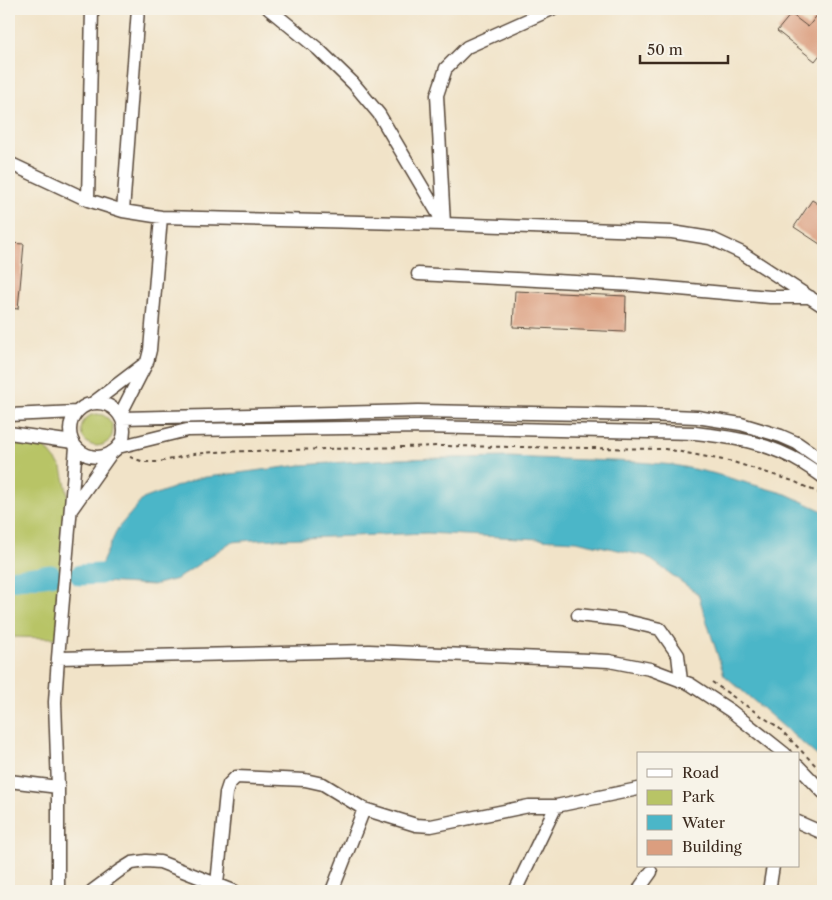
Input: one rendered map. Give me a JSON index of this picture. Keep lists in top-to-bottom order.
{
  "legend": [
    "Road",
    "Park",
    "Water",
    "Building"
  ],
  "scale_bar": "50 m"
}
